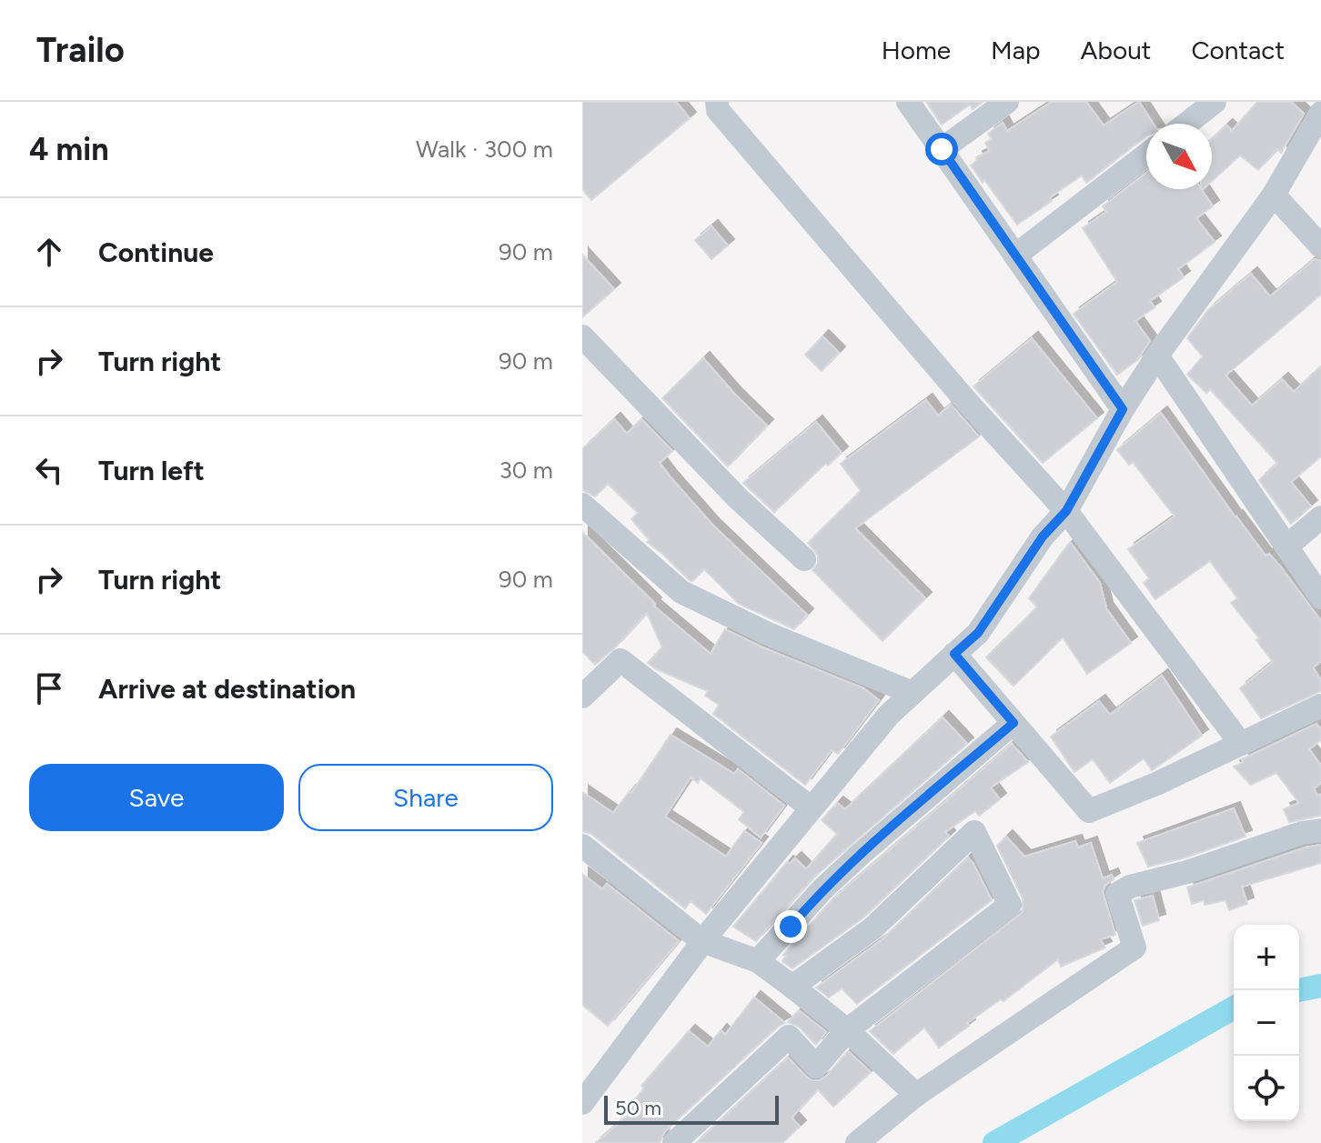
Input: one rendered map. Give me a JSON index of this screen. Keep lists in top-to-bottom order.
{
  "scale_bar": "50 m",
  "north": "bottom right",
  "page": {
    "header": "Trailo",
    "nav": [
      "Home",
      "Map",
      "About",
      "Contact"
    ],
    "heading": ["4 min", "Walk · 300 m"],
    "list": [
      ["Continue", "90 m"],
      ["Turn right", "90 m"],
      ["Turn left", "30 m"],
      ["Turn right", "90 m"],
      "Arrive at destination"
    ],
    "buttons": ["Save", "Share"],
    "map_buttons": ["+", "−"],
    "scale": "50 m"
  }
}
